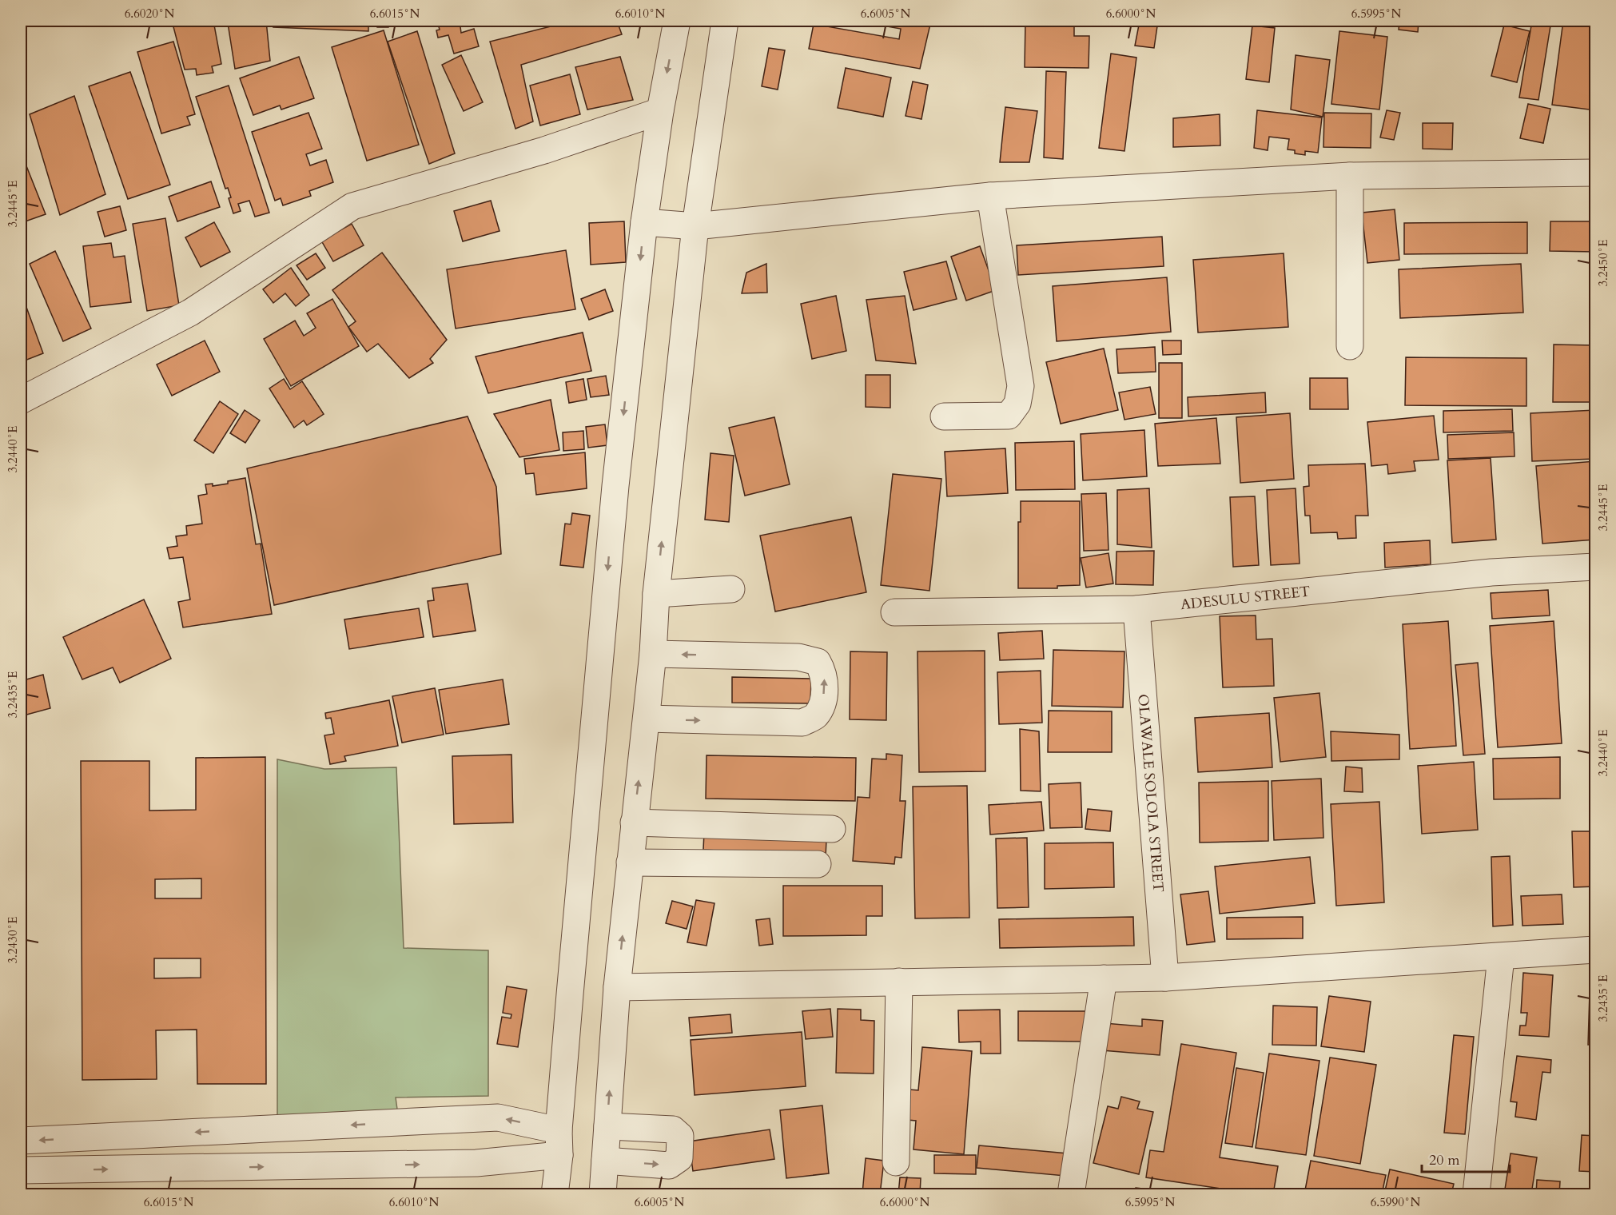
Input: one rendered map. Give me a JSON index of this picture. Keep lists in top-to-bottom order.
{
  "streets": {
    "street": ["ADESULU STREET", "OLAWALE SOLOLA STREET"]
  },
  "crossings": [
    ["ADESULU STREET", "OLAWALE SOLOLA STREET"]
  ],
  "scale_bar": "20 m",
  "coordinates": [
    "6.6020°N",
    "6.6015°N",
    "6.6010°N",
    "6.6005°N",
    "6.6000°N",
    "6.5995°N",
    "3.2445°E",
    "3.2450°E",
    "3.2440°E",
    "3.2435°E",
    "3.2430°E",
    "6.5990°N"
  ]
}
